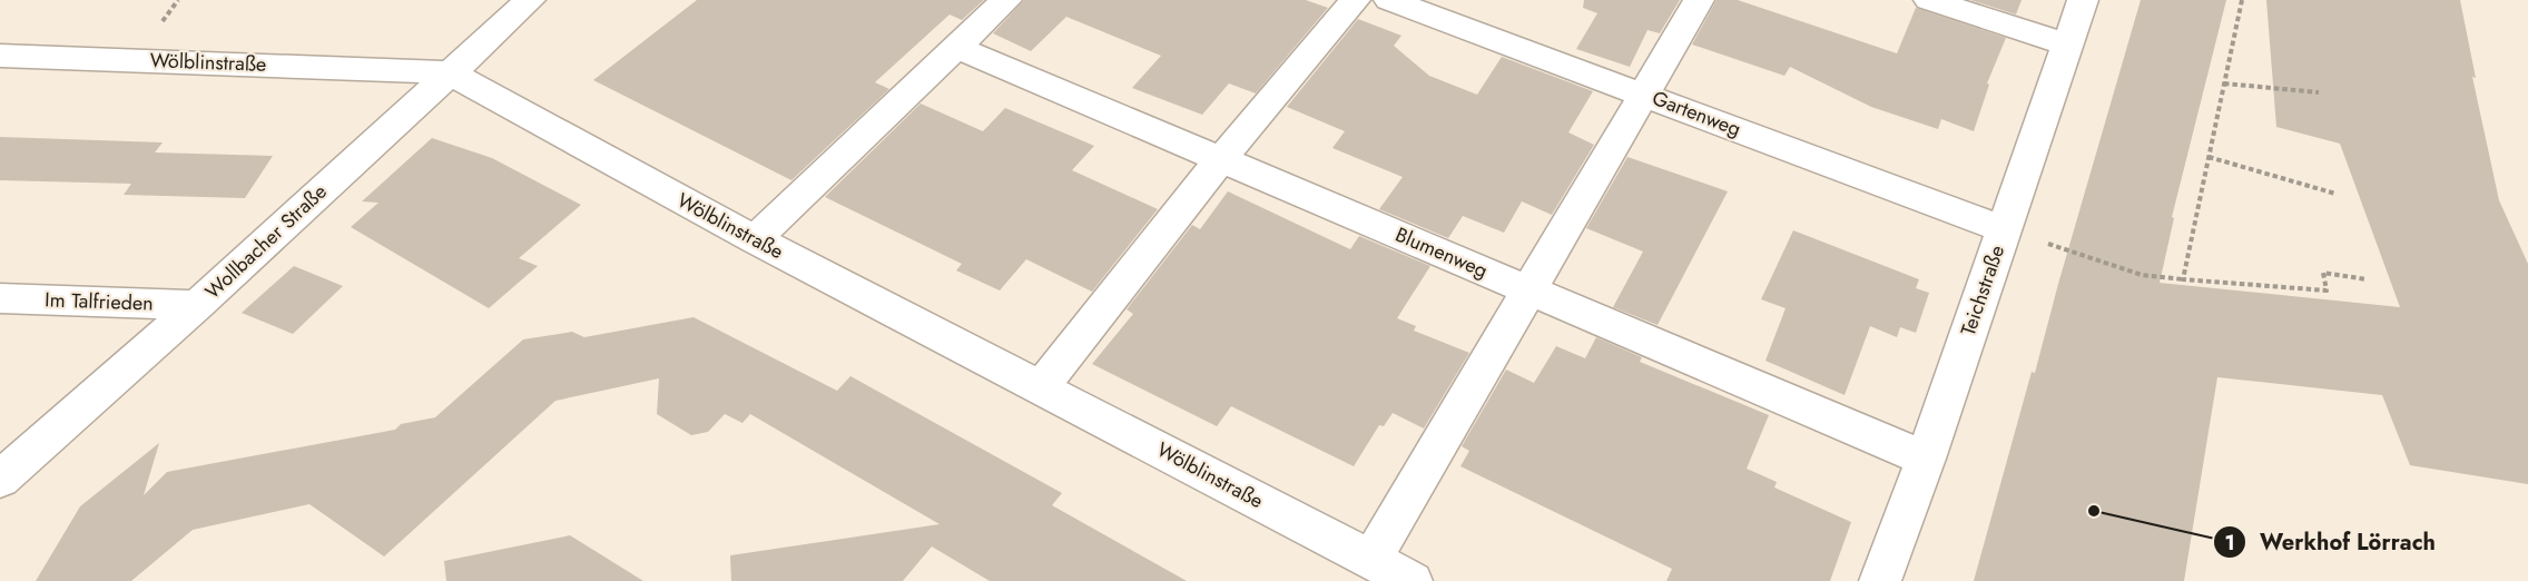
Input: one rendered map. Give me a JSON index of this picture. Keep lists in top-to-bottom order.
{
  "streets": {
    "street": [
      "Wölblinstraße",
      "Gartenweg",
      "Wollbacher Straße",
      "Blumenweg",
      "Teichstraße",
      "Im Talfrieden"
    ]
  },
  "crossings": [
    ["Wölblinstraße", "Wollbacher Straße"],
    ["Gartenweg", "Teichstraße"],
    ["Wollbacher Straße", "Im Talfrieden"],
    ["Blumenweg", "Teichstraße"]
  ],
  "places": ["Werkhof Lörrach"]
}
